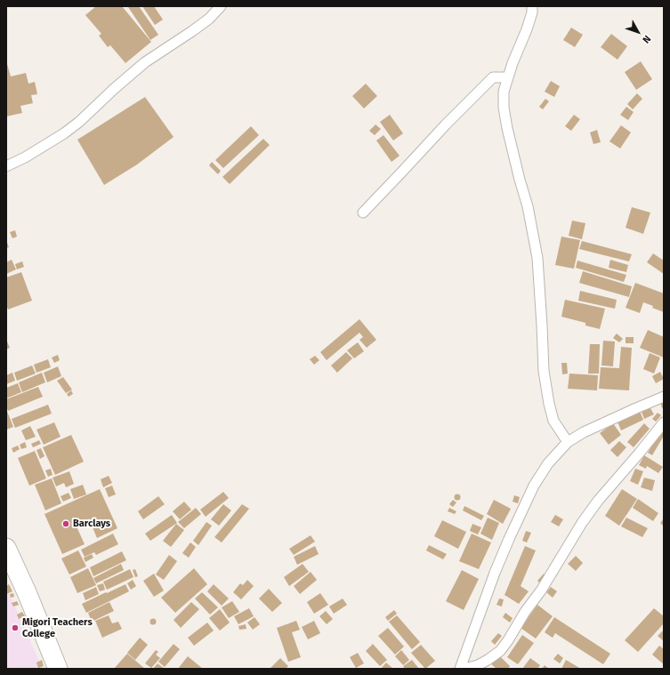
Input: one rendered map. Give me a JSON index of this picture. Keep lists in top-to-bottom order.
{
  "places": ["Barclays", "Migori Teachers College"],
  "north": "bottom right"
}
